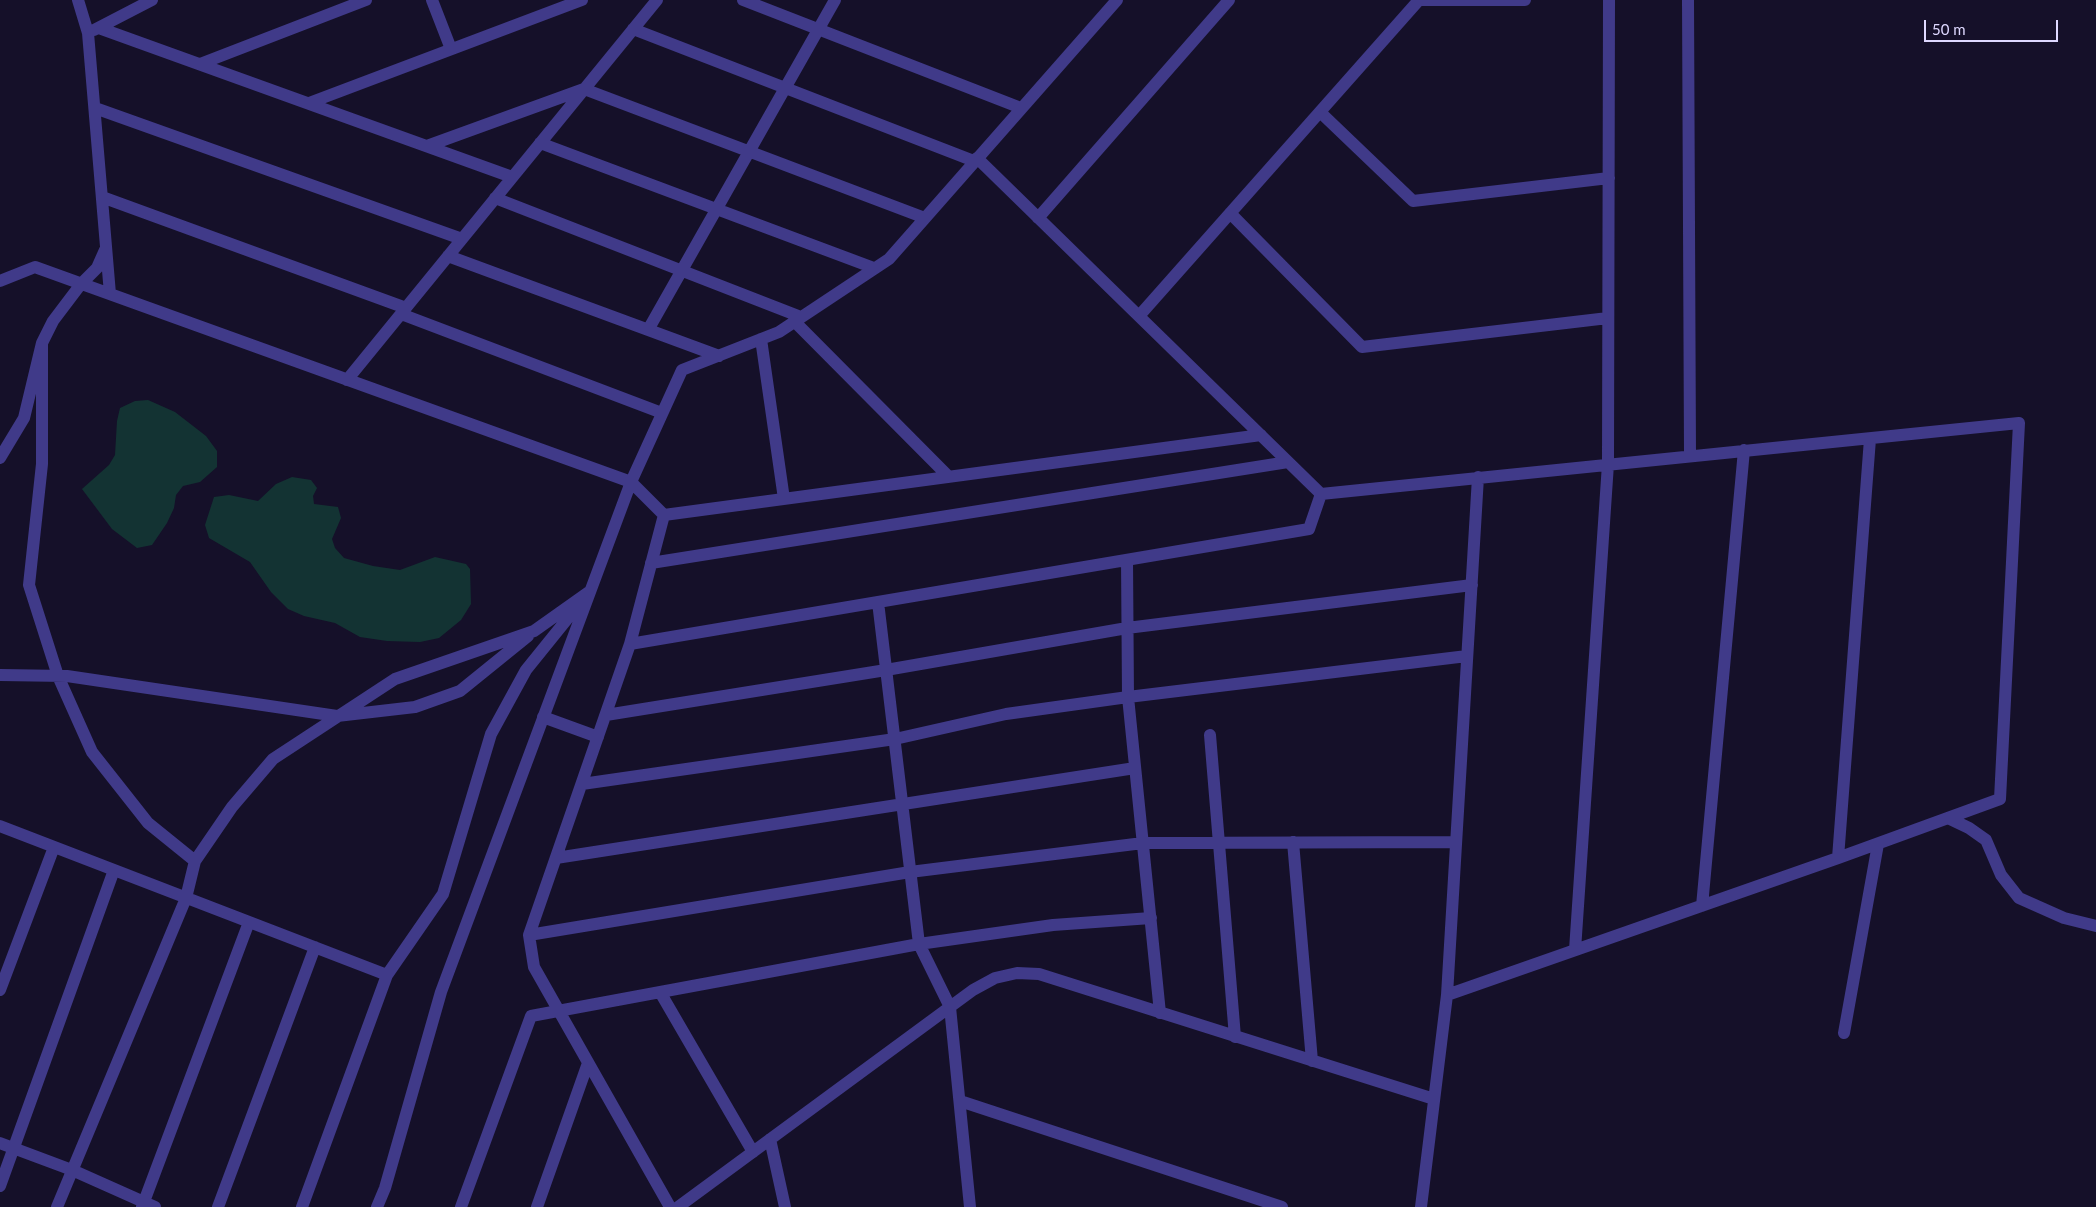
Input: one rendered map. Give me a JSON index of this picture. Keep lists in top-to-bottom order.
{
  "scale_bar": "50 m"
}
